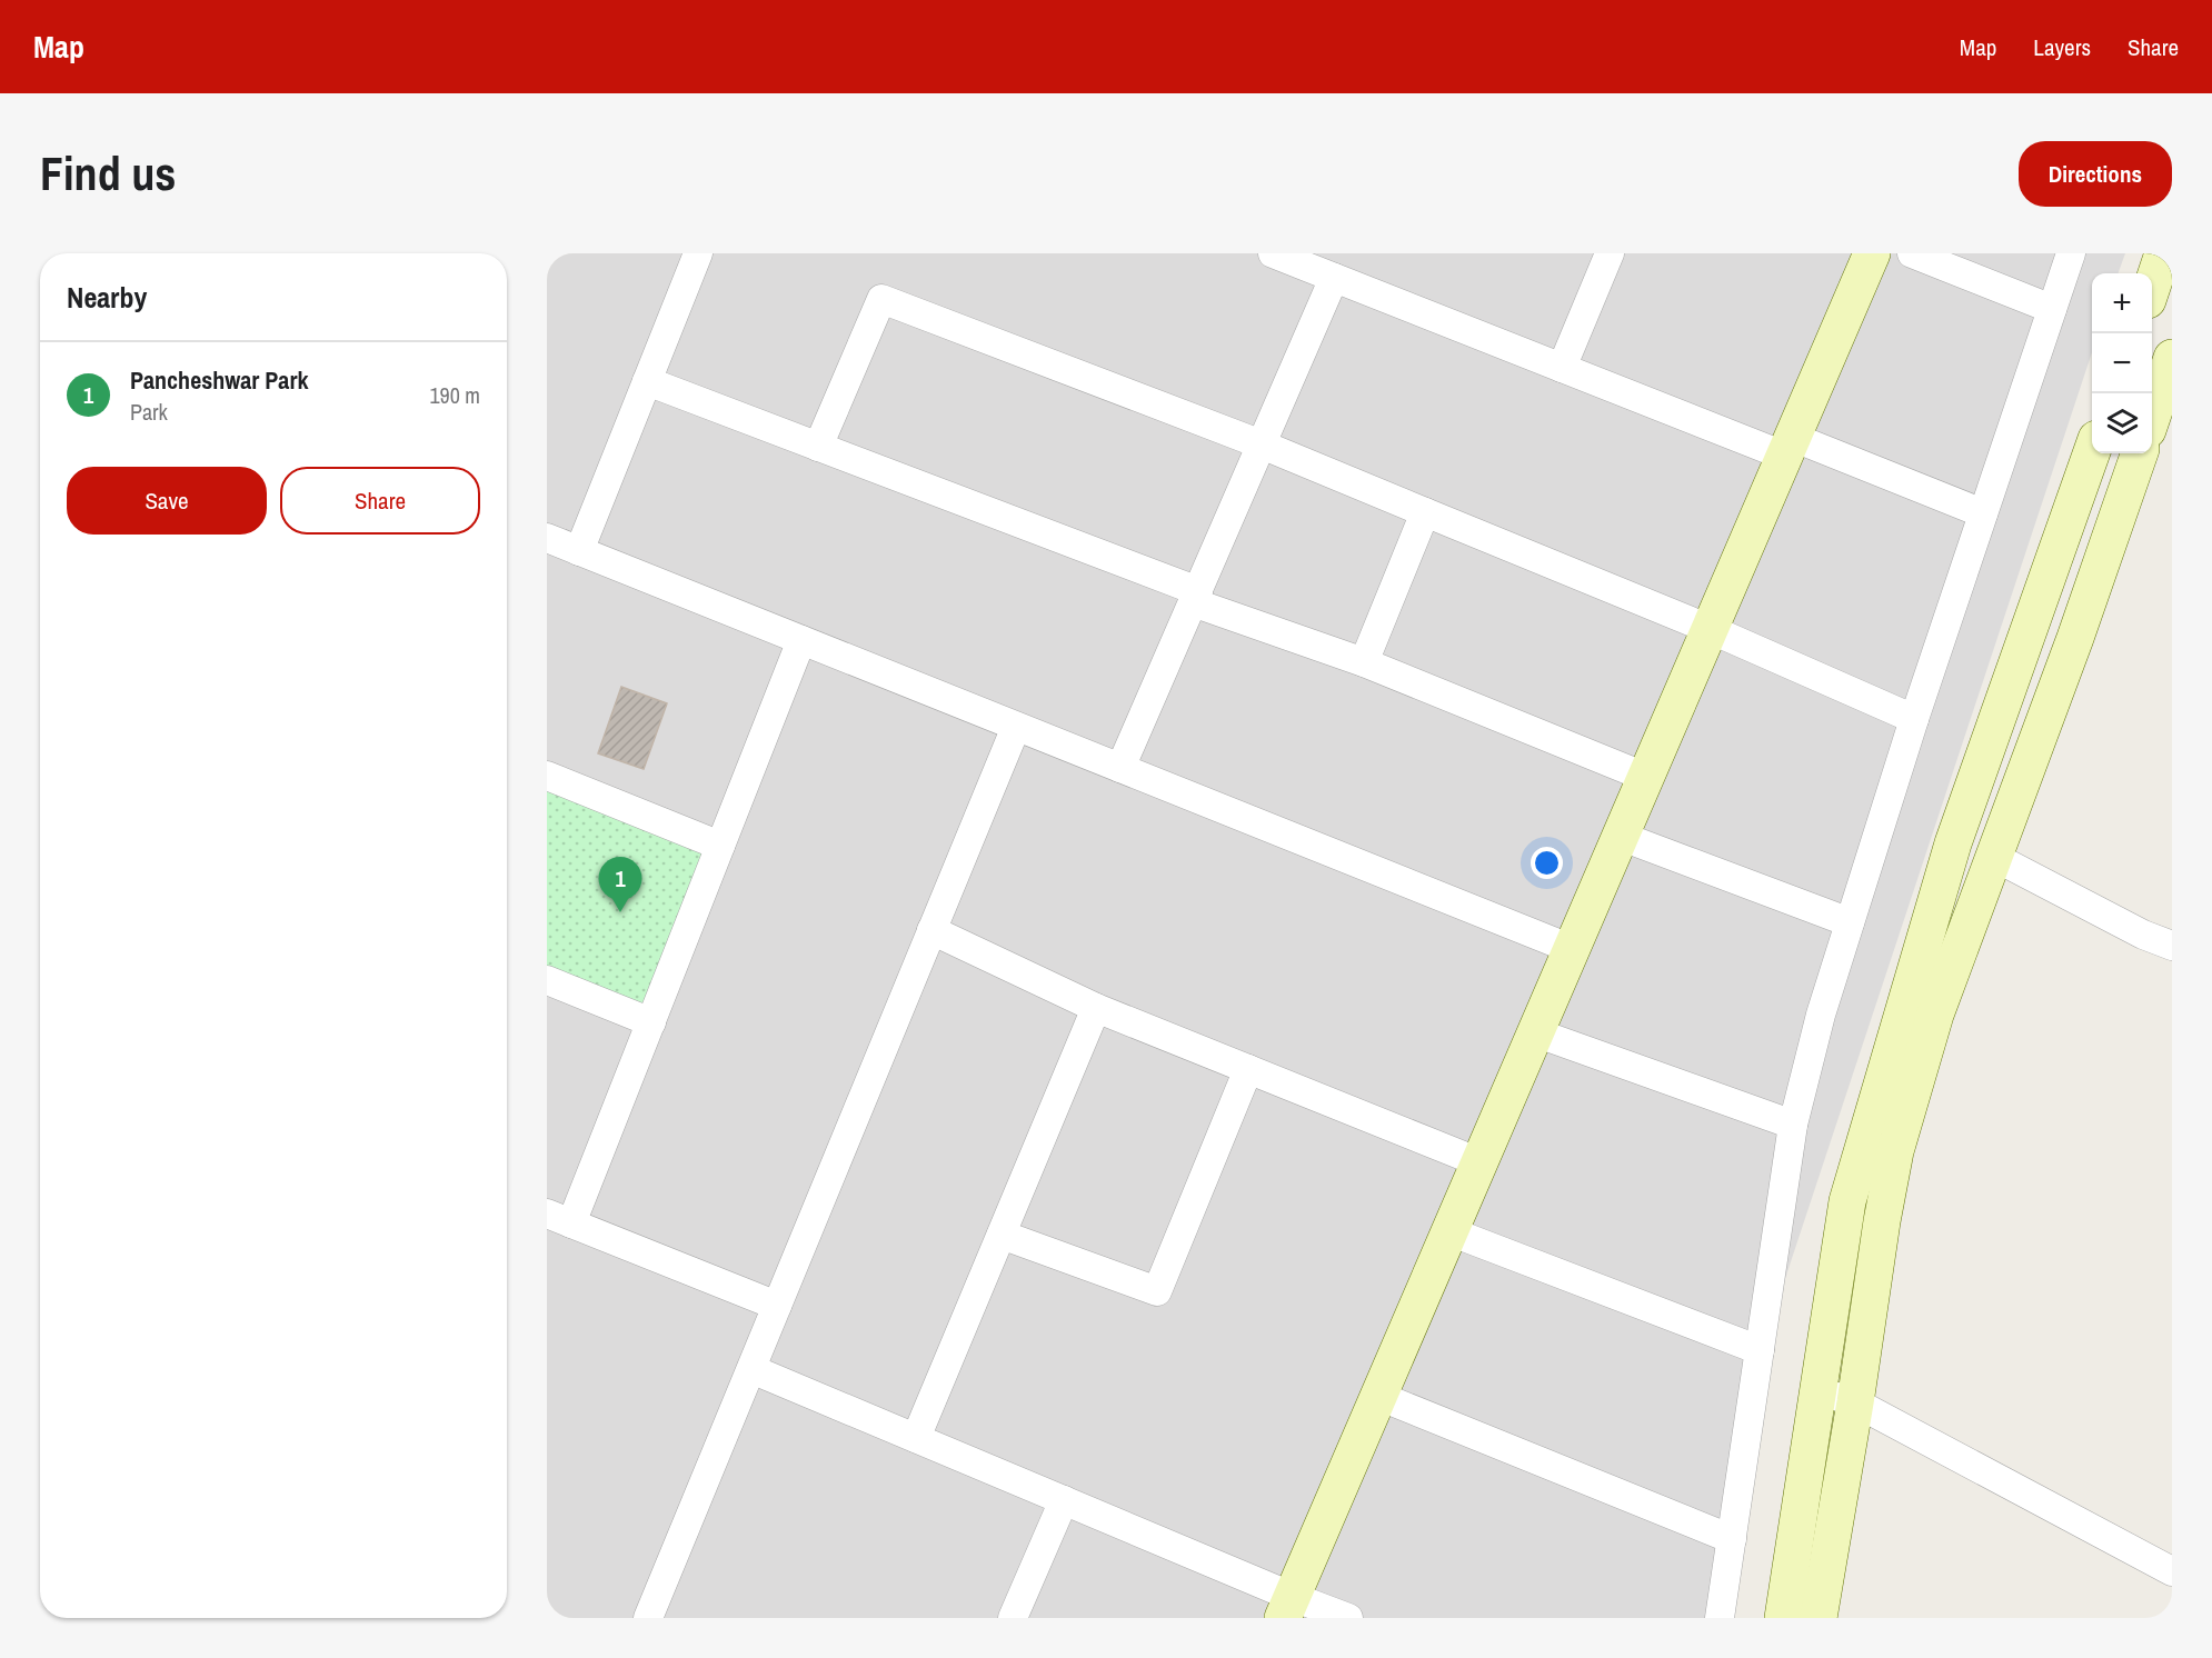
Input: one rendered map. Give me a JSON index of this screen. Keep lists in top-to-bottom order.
{
  "page": {
    "header": "Map",
    "nav": ["Map", "Layers", "Share"],
    "buttons": [
      "Directions",
      ["Save", "Share"]
    ],
    "title": "Find us",
    "heading": "Nearby",
    "map_buttons": ["+", "−"],
    "list": [
      {
        "mark": "1",
        "name": "Pancheshwar Park",
        "note": "Park",
        "value": "190 m"
      }
    ],
    "pins": "1"
  }
}
